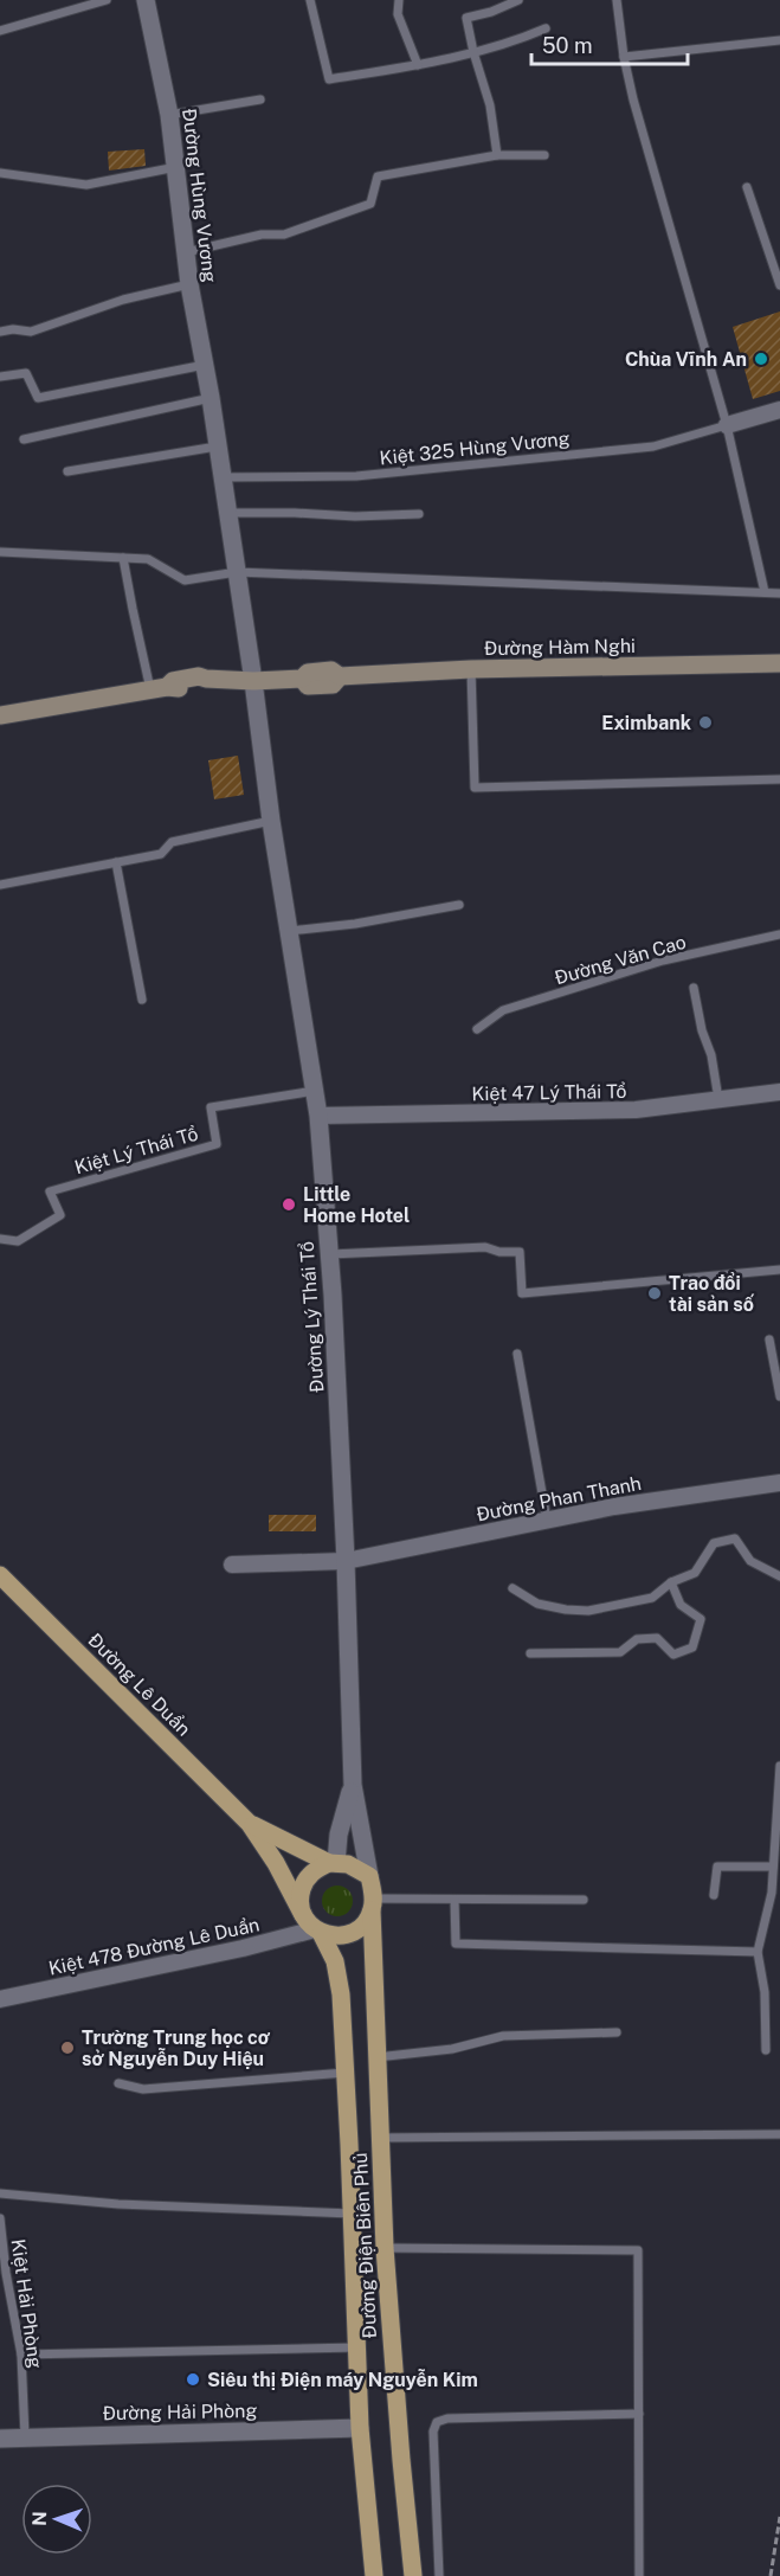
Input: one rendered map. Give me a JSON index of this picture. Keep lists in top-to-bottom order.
{
  "streets": {
    "main road": ["Đường Hàm Nghi", "Đường Lê Duẩn", "Đường Điện Biên Phủ"],
    "street": [
      "Đường Hùng Vương",
      "Kiệt 47 Lý Thái Tổ",
      "Đường Lý Thái Tổ",
      "Đường Phan Thanh",
      "Kiệt 478 Đường Lê Duẩn",
      "Đường Hải Phòng"
    ],
    "lane": [
      "Kiệt 325 Hùng Vương",
      "Đường Văn Cao",
      "Kiệt Lý Thái Tổ",
      "Kiệt Hải Phòng"
    ]
  },
  "crossings": [
    ["Đường Hùng Vương", "Kiệt 325 Hùng Vương"],
    ["Đường Hùng Vương", "Đường Hàm Nghi"],
    ["Đường Hùng Vương", "Đường Lý Thái Tổ"],
    ["Đường Hàm Nghi", "Đường Lý Thái Tổ"],
    ["Kiệt 47 Lý Thái Tổ", "Đường Lý Thái Tổ"],
    ["Kiệt Lý Thái Tổ", "Đường Lý Thái Tổ"],
    ["Đường Lý Thái Tổ", "Đường Phan Thanh"],
    ["Đường Lý Thái Tổ", "Đường Lê Duẩn"],
    ["Đường Lý Thái Tổ", "Kiệt 478 Đường Lê Duẩn"],
    ["Đường Lý Thái Tổ", "Đường Điện Biên Phủ"],
    ["Đường Lê Duẩn", "Kiệt 478 Đường Lê Duẩn"],
    ["Đường Lê Duẩn", "Đường Điện Biên Phủ"],
    ["Kiệt 478 Đường Lê Duẩn", "Đường Điện Biên Phủ"],
    ["Đường Điện Biên Phủ", "Đường Hải Phòng"],
    ["Kiệt Hải Phòng", "Đường Hải Phòng"]
  ],
  "places": [
    "Chùa Vĩnh An",
    "Eximbank",
    "Little Home Hotel",
    "Trao đổi tài sản số",
    "Trường Trung học cơ sở Nguyễn Duy Hiệu",
    "Siêu thị Điện máy Nguyễn Kim"
  ],
  "scale_bar": "50 m",
  "north": "left"
}
